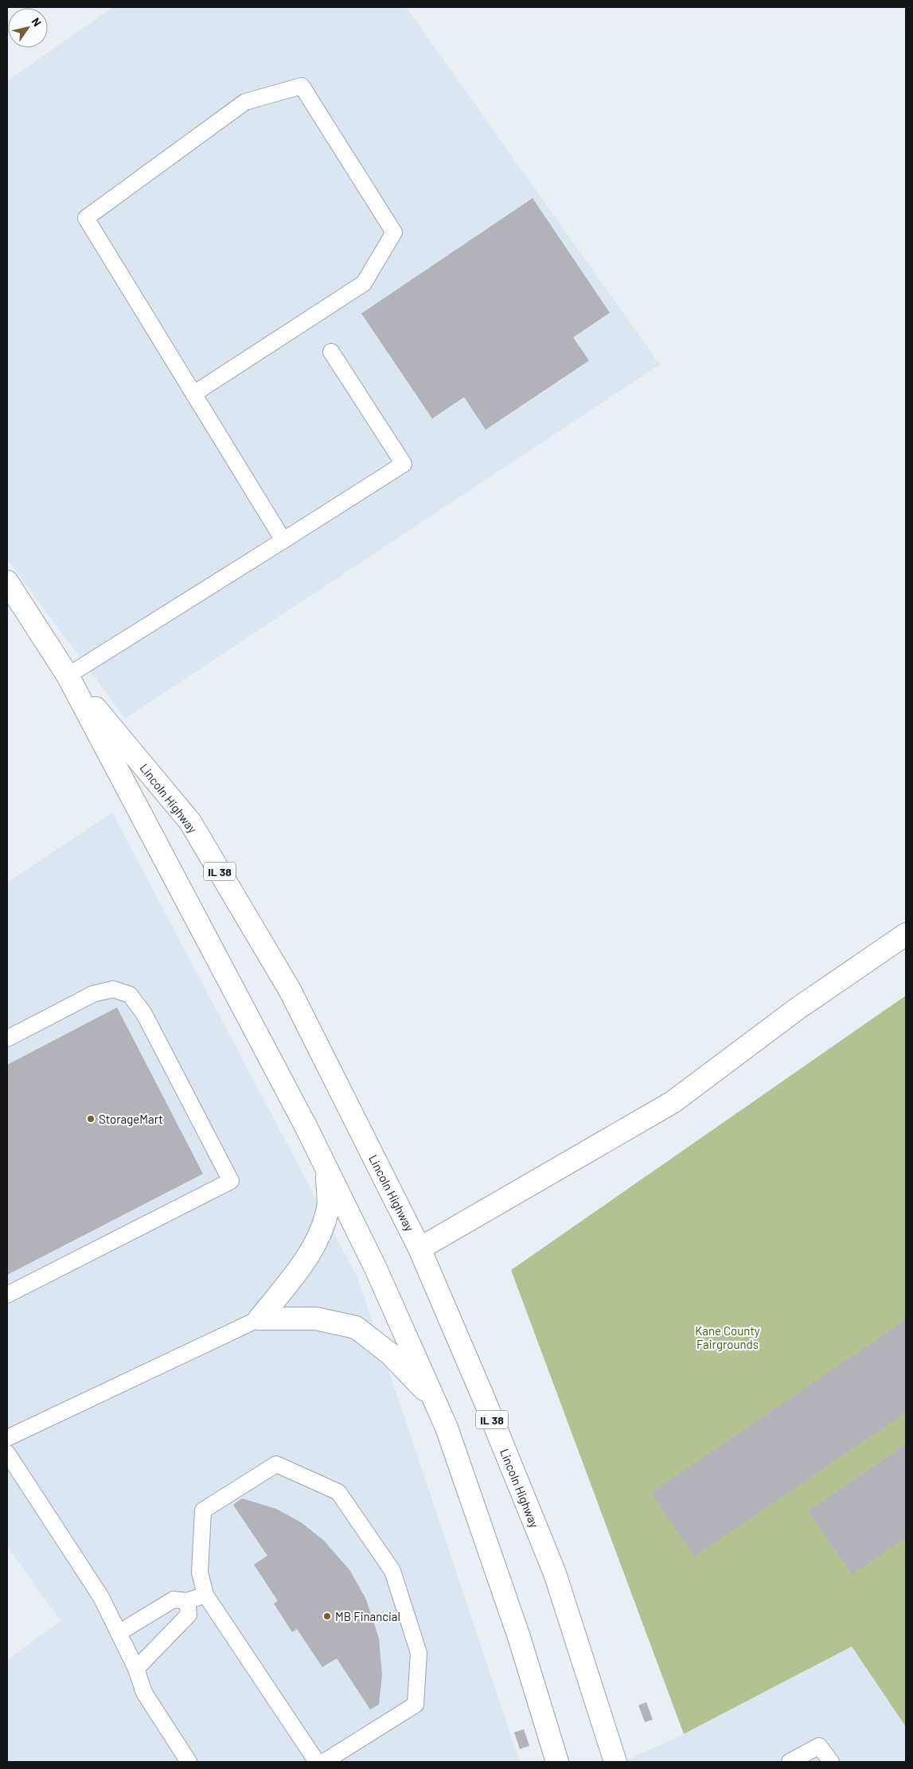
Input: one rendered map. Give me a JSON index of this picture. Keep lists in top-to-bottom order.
{
  "streets": {
    "main road": ["Lincoln Highway", "IL 38"]
  },
  "parks": ["Kane County Fairgrounds"],
  "places": ["StorageMart", "MB Financial"],
  "north": "top right"
}
